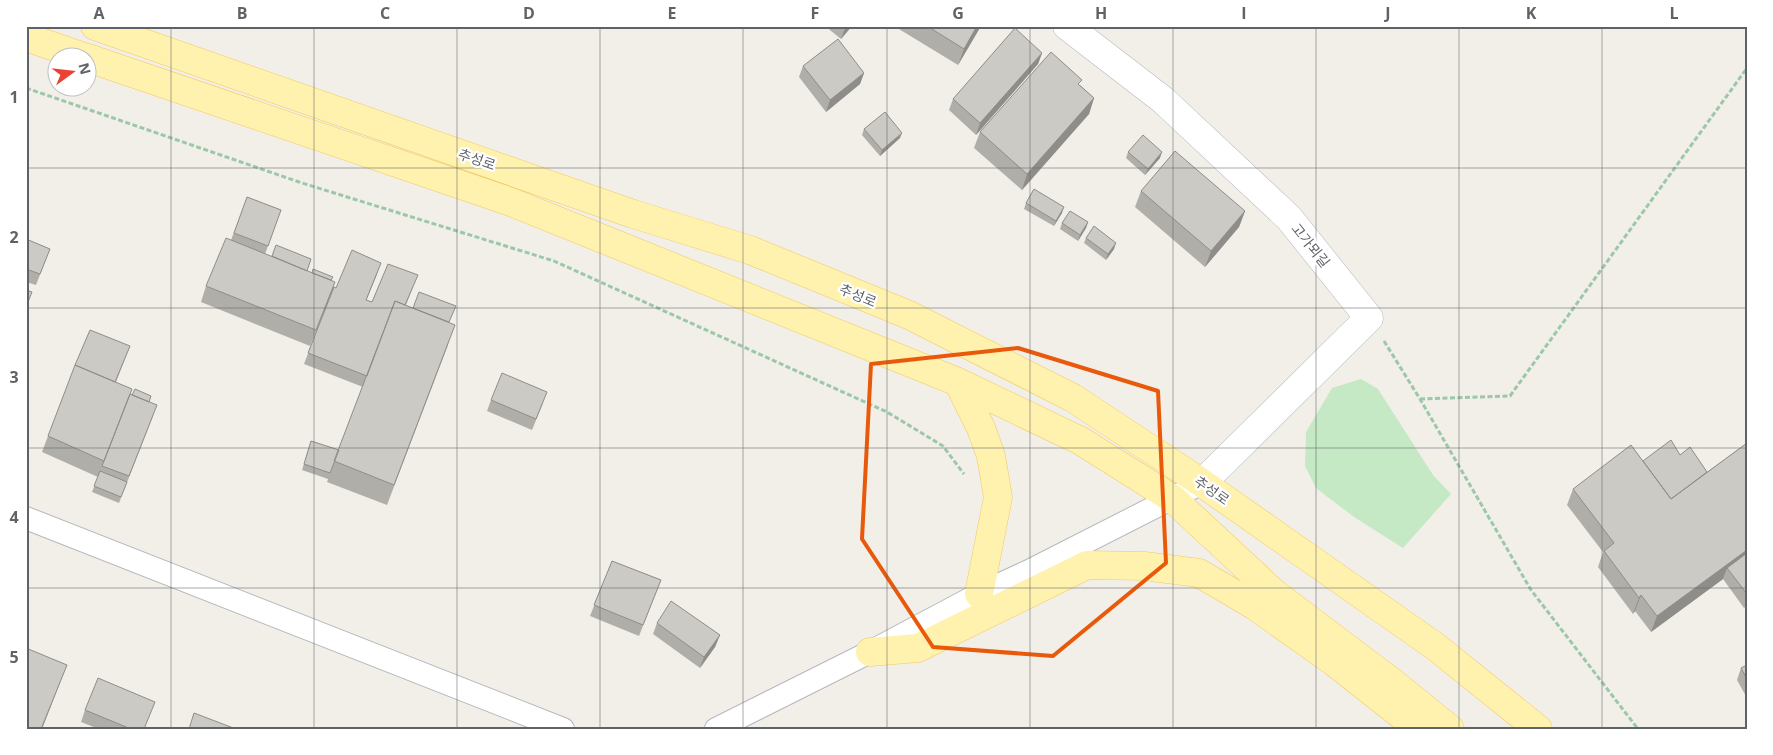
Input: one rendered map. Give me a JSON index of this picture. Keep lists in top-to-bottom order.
{
  "streets": {
    "main road": ["추성로"],
    "street": ["고가뫼길"]
  },
  "north": "right",
  "grid": {
    "columns": [
      "A",
      "B",
      "C",
      "D",
      "E",
      "F",
      "G",
      "H",
      "I",
      "J",
      "K",
      "L"
    ],
    "rows": [
      "1",
      "2",
      "3",
      "4",
      "5"
    ]
  }
}
